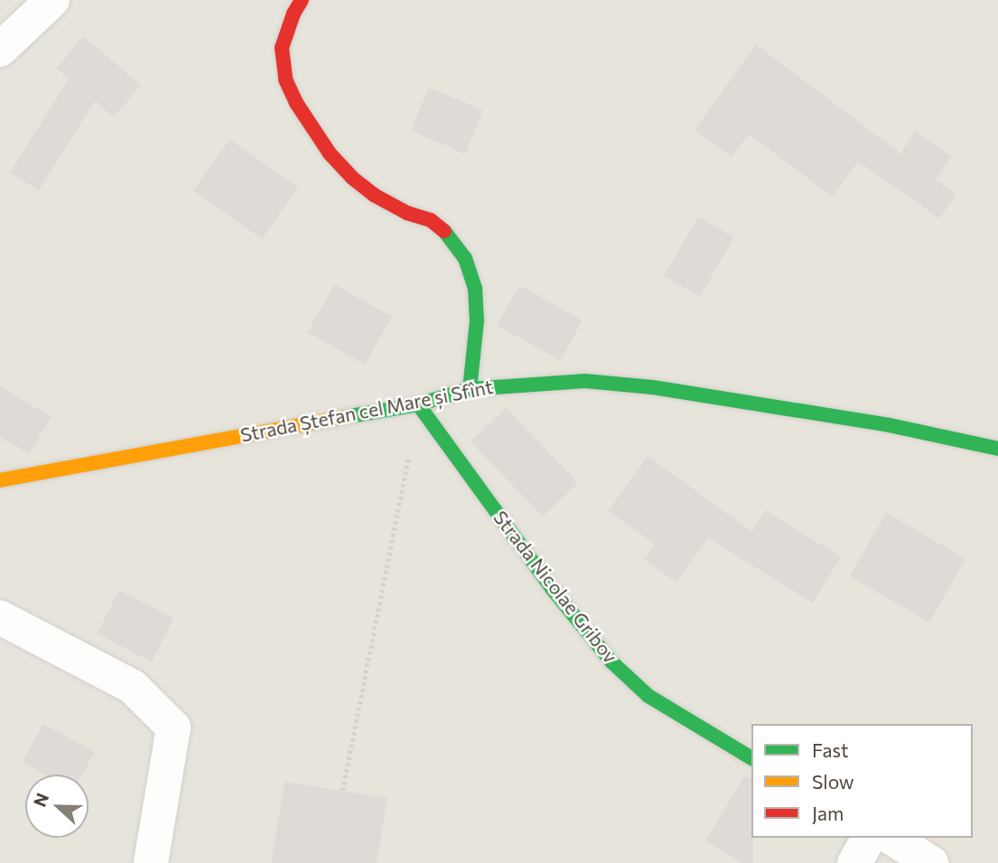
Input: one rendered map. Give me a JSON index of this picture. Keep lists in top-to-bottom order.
{
  "streets": {
    "street": ["Strada Ștefan cel Mare și Sfînt", "Strada Nicolae Gribov"]
  },
  "crossings": [
    ["Strada Ștefan cel Mare și Sfînt", "Strada Nicolae Gribov"]
  ],
  "legend": ["Fast", "Slow", "Jam"],
  "north": "left"
}
